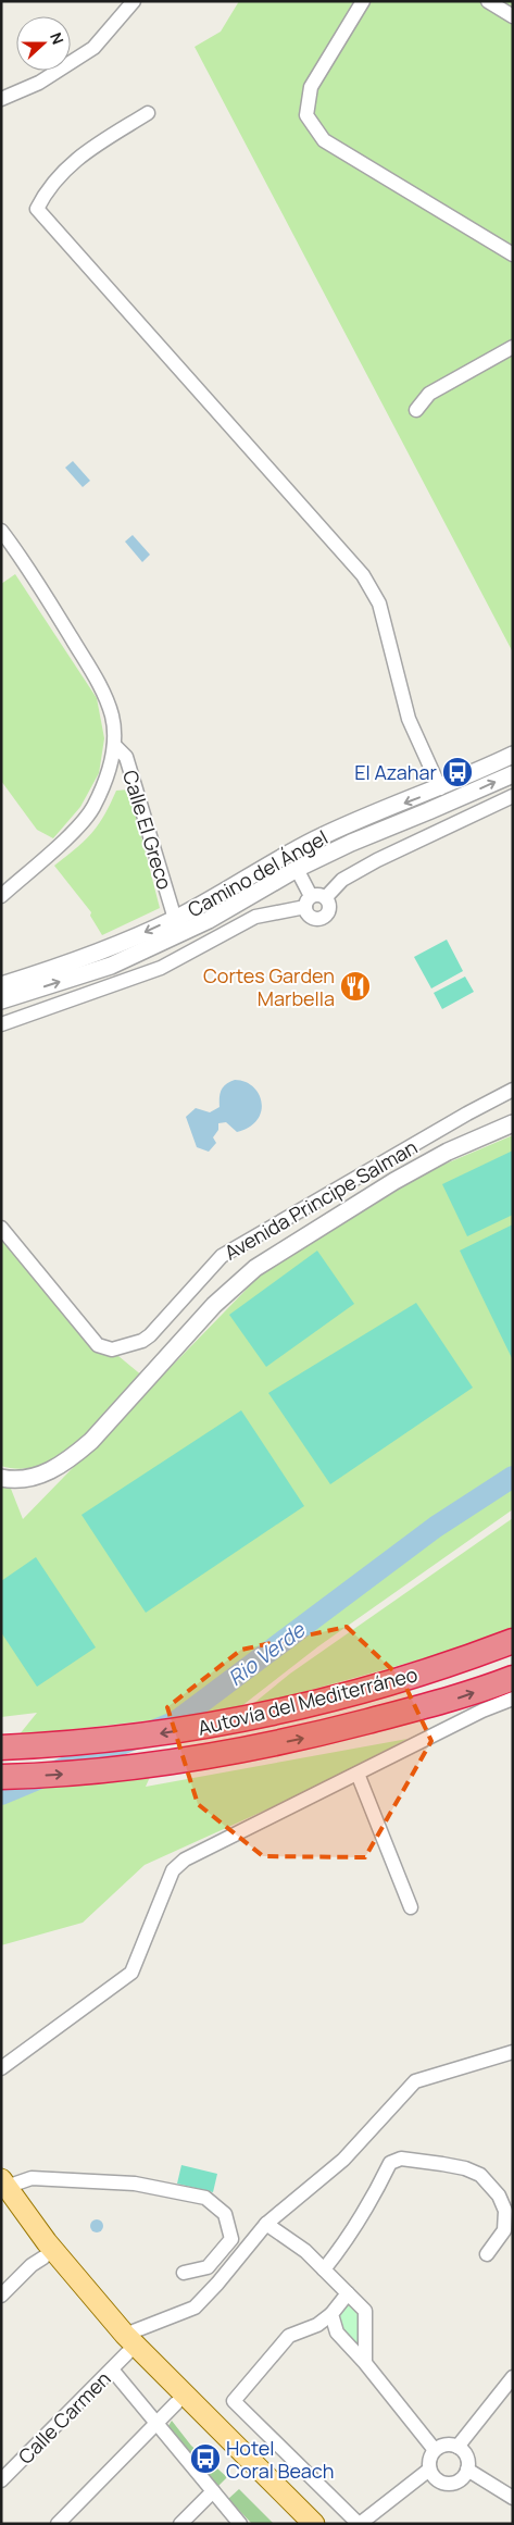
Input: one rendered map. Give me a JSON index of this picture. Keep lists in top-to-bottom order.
{
  "streets": {
    "highway": ["Autovía del Mediterráneo"],
    "street": [
      "Calle El Greco",
      "Camino del Ángel",
      "Avenida Principe Salman",
      "Calle Carmen"
    ]
  },
  "crossings": [
    ["Calle El Greco", "Camino del Ángel"]
  ],
  "water": ["Rio Verde"],
  "places": {
    "bus stop": ["El Azahar", "Hotel Coral Beach"],
    "restaurant": ["Cortes Garden Marbella"]
  },
  "north": "right"
}
